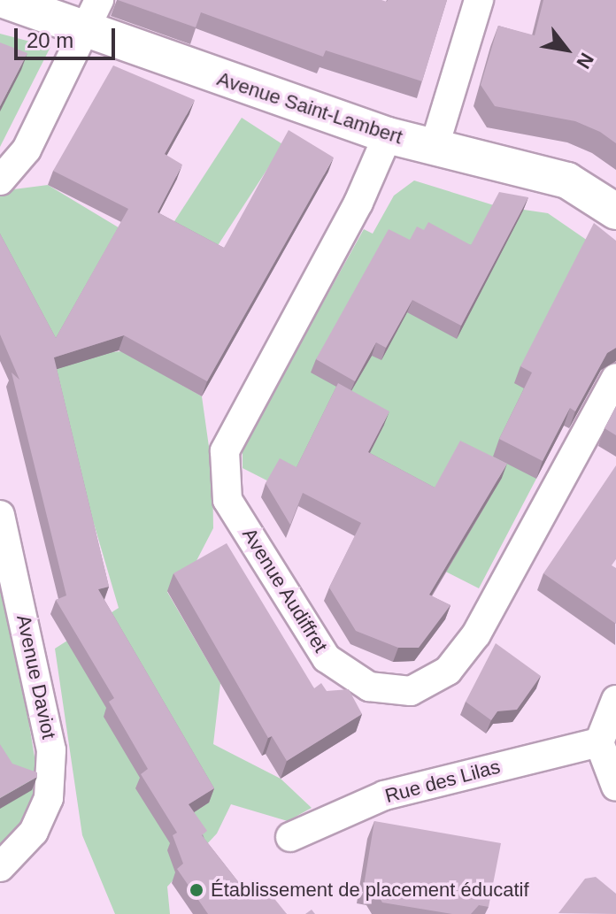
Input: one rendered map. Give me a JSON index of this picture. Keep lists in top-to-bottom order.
{
  "streets": {
    "street": [
      "Avenue Saint-Lambert",
      "Avenue Audiffret",
      "Avenue Daviot",
      "Rue des Lilas"
    ]
  },
  "crossings": [
    ["Avenue Saint-Lambert", "Avenue Audiffret"]
  ],
  "places": ["Établissement de placement éducatif"],
  "scale_bar": "20 m",
  "north": "bottom right"
}
